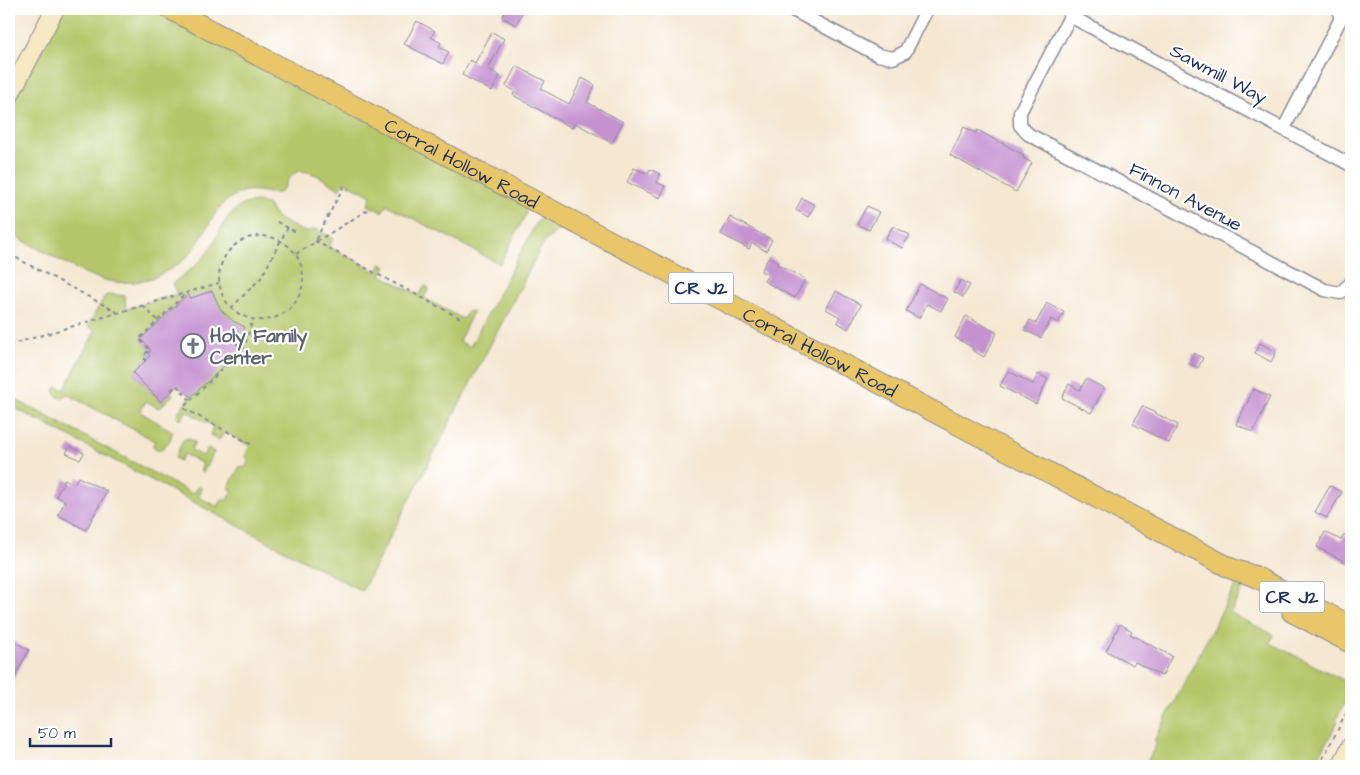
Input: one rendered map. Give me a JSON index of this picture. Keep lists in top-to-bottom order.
{
  "streets": {
    "main road": ["Corral Hollow Road", "CR J2"],
    "street": ["Sawmill Way", "Finnon Avenue"]
  },
  "crossings": [
    ["Sawmill Way", "Finnon Avenue"]
  ],
  "places": {
    "church": ["Holy Family Center"]
  },
  "scale_bar": "50 m"
}
